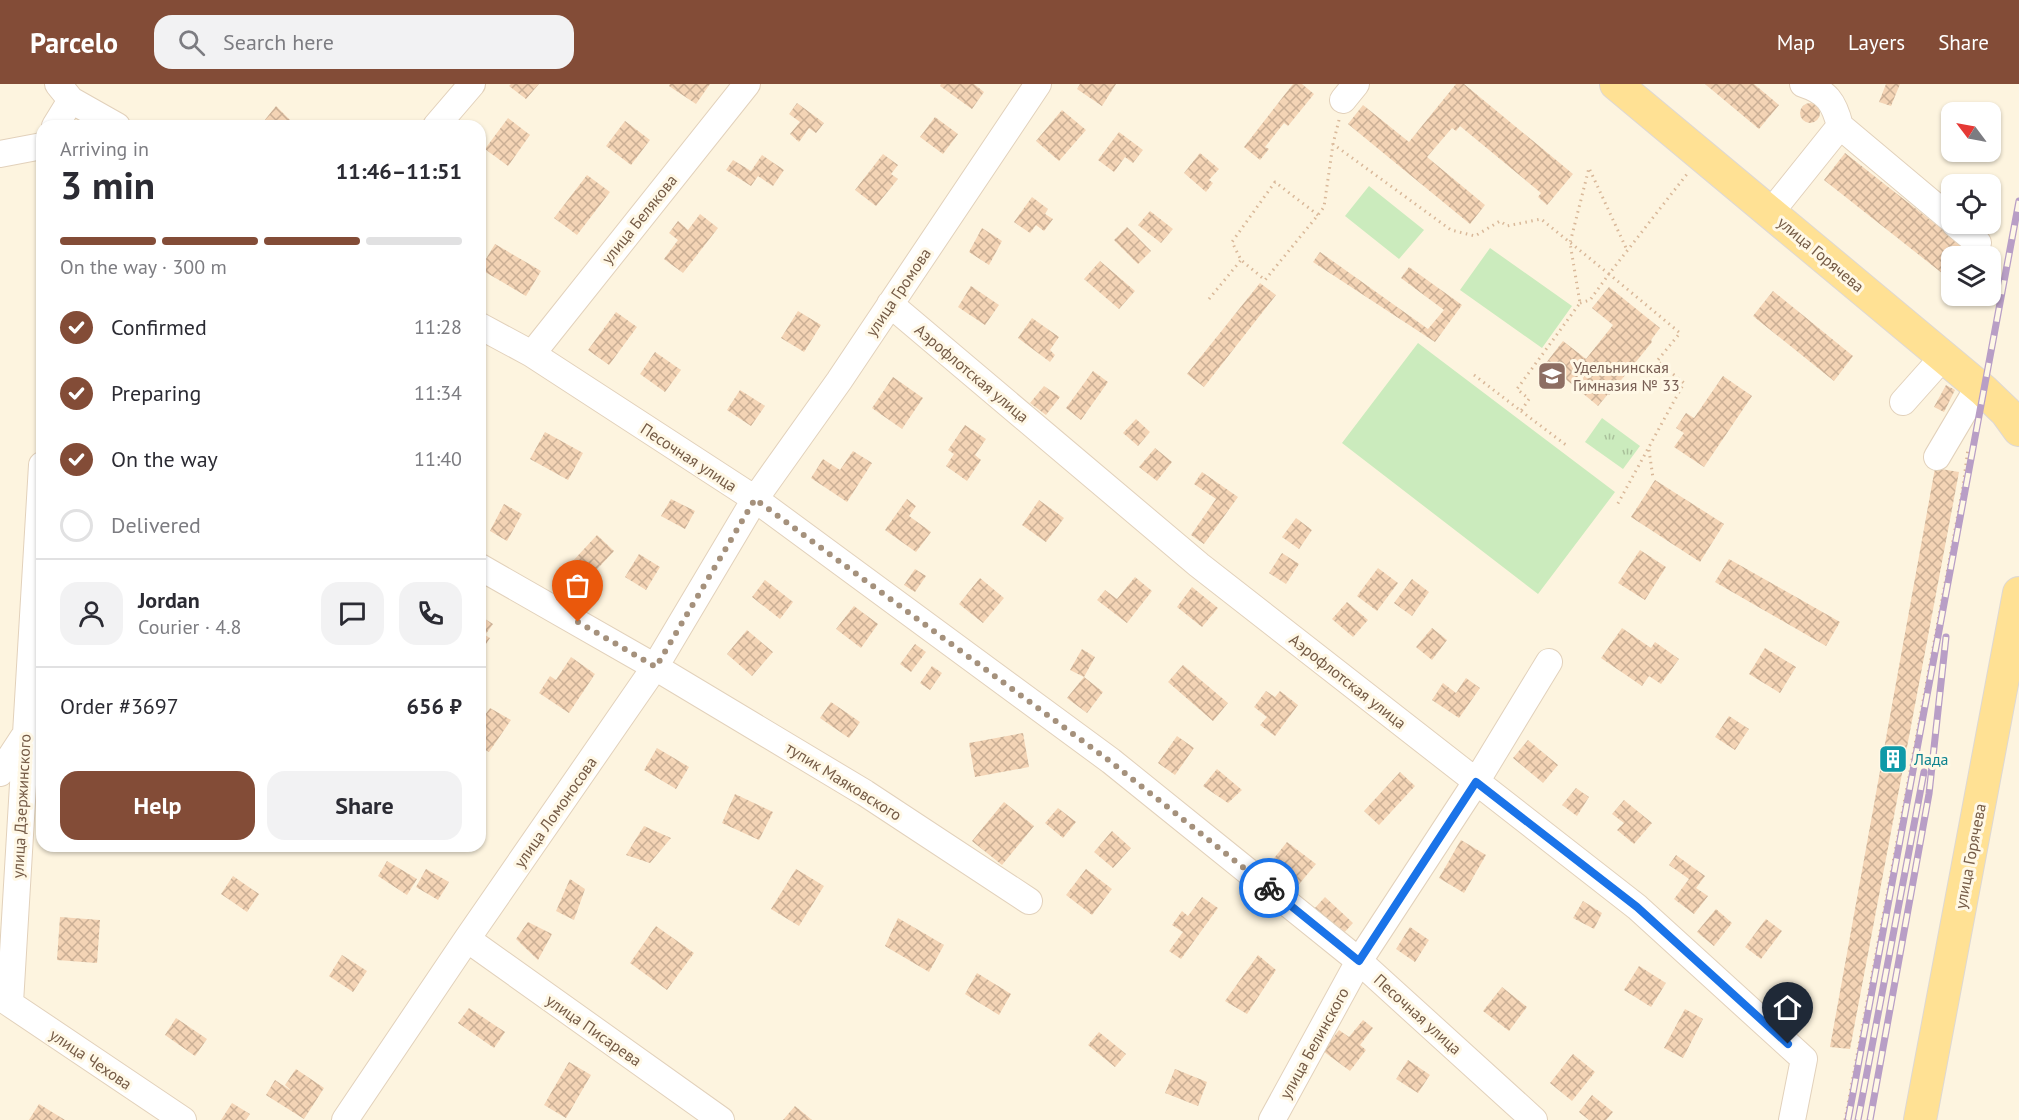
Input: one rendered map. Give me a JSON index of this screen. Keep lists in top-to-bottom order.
{
  "streets": {
    "main road": ["улица Горячева"],
    "street": [
      "улица Белякова",
      "улица Громова",
      "Аэрофлотская улица",
      "Песочная улица",
      "тупик Маяковского",
      "улица Дзержинского",
      "улица Ломоносова",
      "улица Писарева",
      "улица Белинского",
      "улица Чехова"
    ]
  },
  "crossings": [
    ["улица Белякова", "Песочная улица"],
    ["улица Громова", "Аэрофлотская улица"],
    ["улица Громова", "Песочная улица"],
    ["улица Громова", "улица Ломоносова"],
    ["Аэрофлотская улица", "улица Белинского"],
    ["Песочная улица", "улица Ломоносова"],
    ["Песочная улица", "улица Белинского"],
    ["тупик Маяковского", "улица Ломоносова"],
    ["улица Дзержинского", "улица Чехова"],
    ["улица Ломоносова", "улица Писарева"]
  ],
  "places": {
    "school or university": ["Удельнинская Гимназия № 33"],
    "building": ["Лада"]
  },
  "north": "top left",
  "page": {
    "header": "Parcelo",
    "search": "Search here",
    "nav": ["Map", "Layers", "Share"],
    "heading": ["3 min", "Arriving in", "11:46–11:51"],
    "panel": [
      "Jordan",
      "Courier · 4.8",
      "Order #3697",
      "656 ₽"
    ],
    "bar": "On the way · 300 m",
    "list": [
      ["Confirmed", "11:28"],
      ["Preparing", "11:34"],
      ["On the way", "11:40"],
      "Delivered"
    ],
    "buttons": ["Help", "Share"]
  }
}
